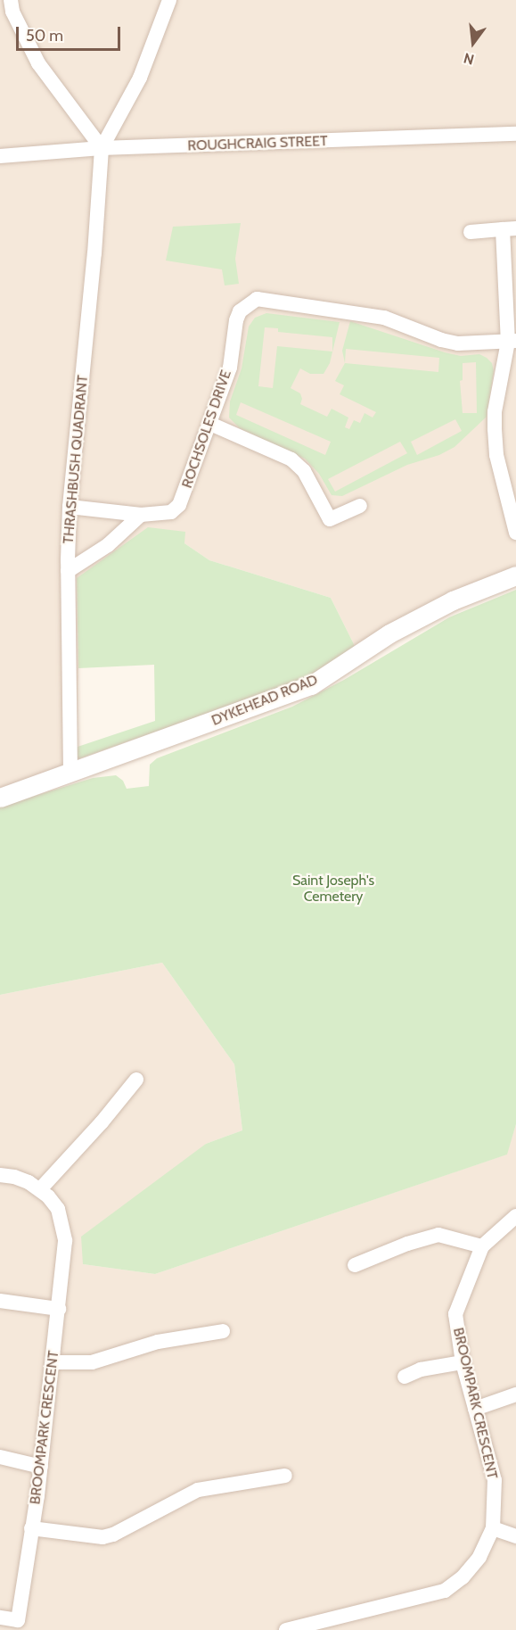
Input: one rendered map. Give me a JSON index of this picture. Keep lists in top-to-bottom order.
{
  "streets": {
    "street": [
      "ROUGHCRAIG STREET",
      "ROCHSOLES DRIVE",
      "THRASHBUSH QUADRANT",
      "DYKEHEAD ROAD",
      "BROOMPARK CRESCENT"
    ]
  },
  "crossings": [
    ["ROUGHCRAIG STREET", "THRASHBUSH QUADRANT"],
    ["ROCHSOLES DRIVE", "THRASHBUSH QUADRANT"],
    ["THRASHBUSH QUADRANT", "DYKEHEAD ROAD"]
  ],
  "parks": ["Saint Joseph's Cemetery"],
  "scale_bar": "50 m",
  "north": "bottom"
}
